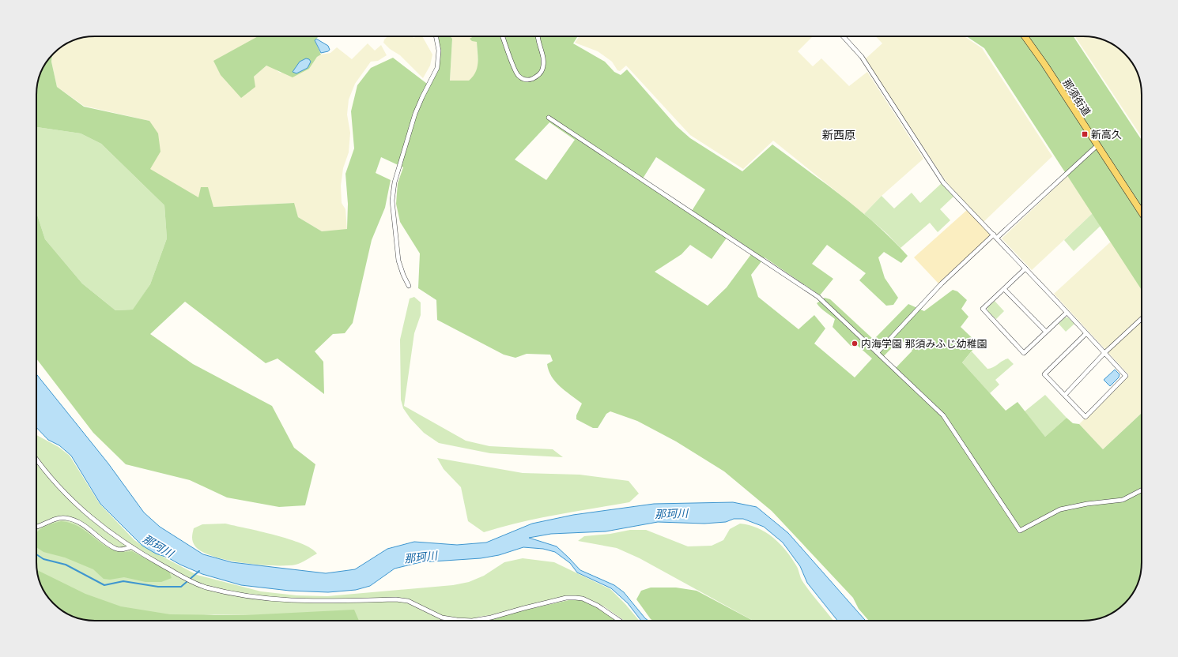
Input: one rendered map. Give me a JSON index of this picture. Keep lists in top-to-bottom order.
{
  "streets": {
    "main road": ["那須街道"]
  },
  "districts": ["新西原"],
  "water": ["那珂川"],
  "places": {
    "transit": ["新高久"],
    "other": ["内海学園 那須みふじ幼稚園"]
  }
}
